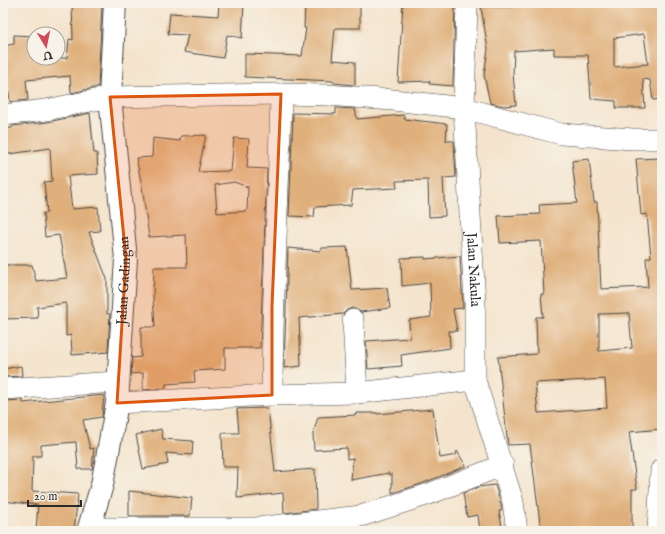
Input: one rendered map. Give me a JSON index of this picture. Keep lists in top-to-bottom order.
{
  "streets": {
    "street": ["Jalan Nakula", "Jalan Gadingan"]
  },
  "scale_bar": "20 m",
  "north": "bottom"
}
